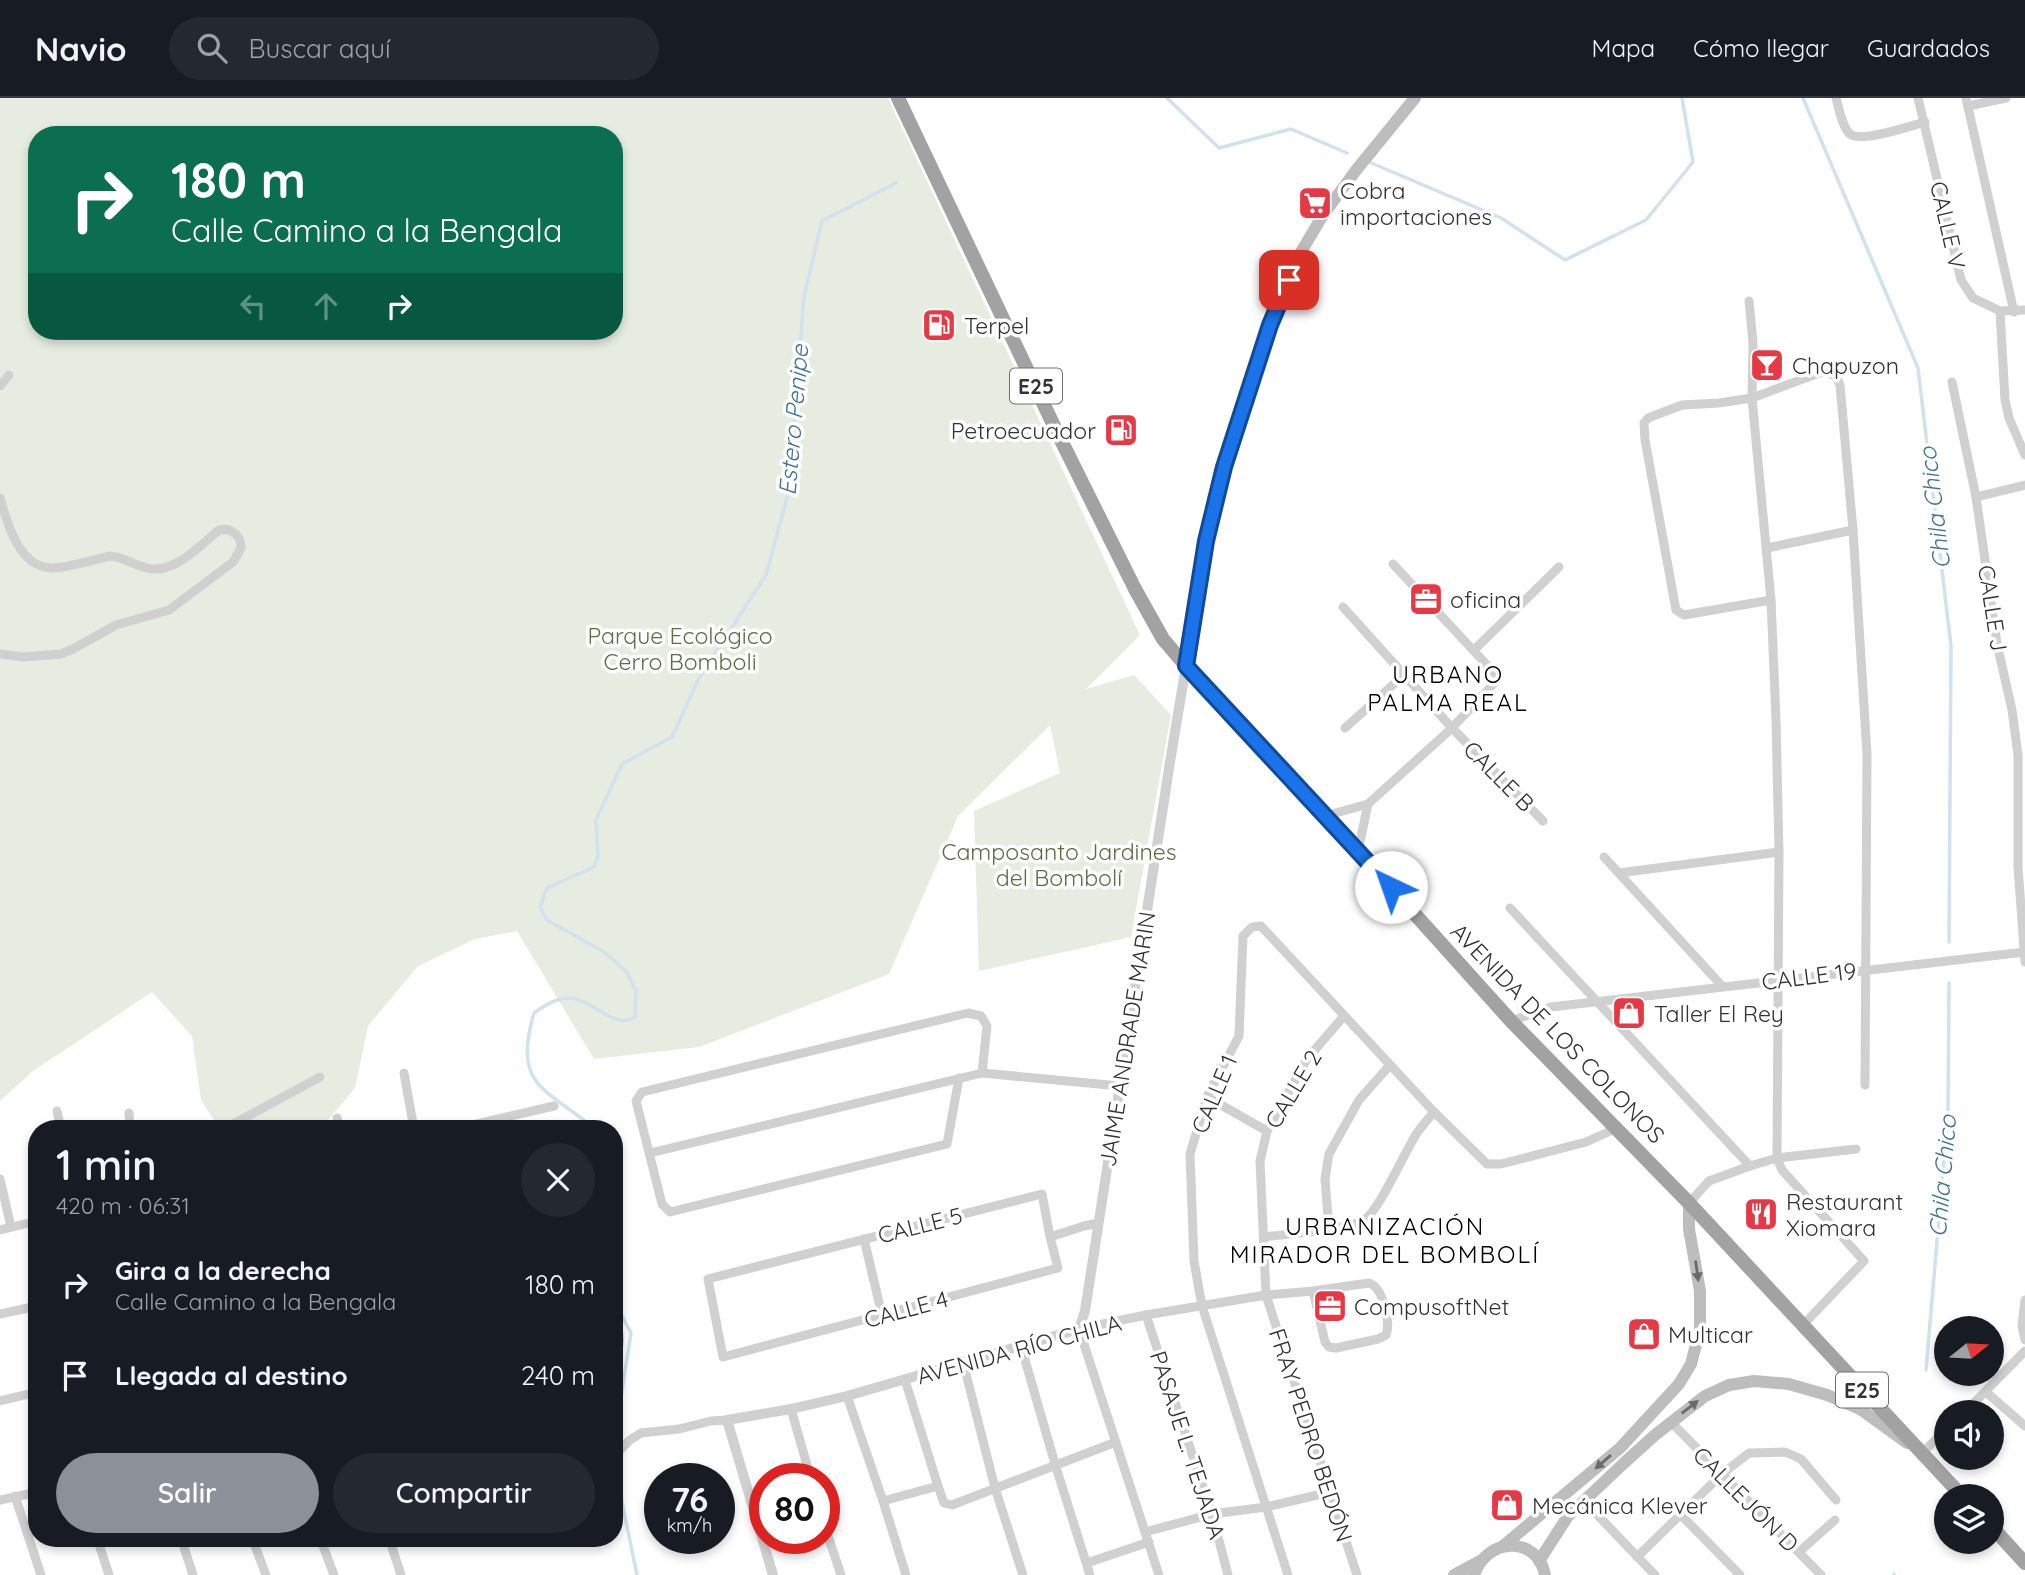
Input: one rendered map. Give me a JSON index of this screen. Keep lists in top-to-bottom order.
{
  "streets": {
    "highway": ["E25", "AVENIDA DE LOS COLONOS"],
    "street": [
      "CALLE V",
      "CALLE J",
      "CALLE B",
      "CALLE 19",
      "JAIME ANDRADE MARIN",
      "CALLE 2",
      "CALLE 1",
      "CALLE 5",
      "CALLE 4",
      "AVENIDA RÍO CHILA",
      "FRAY PEDRO BEDÓN",
      "PASAJE L. TEJADA",
      "CALLEJÓN D"
    ]
  },
  "crossings": [
    ["CALLE J", "CALLE 19"],
    ["CALLE 19", "AVENIDA DE LOS COLONOS"],
    ["AVENIDA DE LOS COLONOS", "JAIME ANDRADE MARIN"],
    ["JAIME ANDRADE MARIN", "AVENIDA RÍO CHILA"],
    ["CALLE 2", "CALLE 1"],
    ["CALLE 2", "AVENIDA RÍO CHILA"],
    ["CALLE 2", "FRAY PEDRO BEDÓN"],
    ["CALLE 1", "AVENIDA RÍO CHILA"],
    ["CALLE 5", "CALLE 4"],
    ["AVENIDA RÍO CHILA", "FRAY PEDRO BEDÓN"],
    ["AVENIDA RÍO CHILA", "PASAJE L. TEJADA"]
  ],
  "districts": ["URBANO PALMA REAL", "URBANIZACIÓN MIRADOR DEL BOMBOLÍ"],
  "water": ["Estero Penipe", "Chila Chico"],
  "parks": ["Parque Ecológico Cerro Bomboli", "Camposanto Jardines del Bombolí"],
  "places": {
    "supermarket": ["Cobra importaciones"],
    "fuel station": ["Terpel", "Petroecuador"],
    "bar": ["Chapuzon"],
    "office": ["oficina", "CompusoftNet"],
    "shop": ["Taller El Rey", "Multicar", "Mecánica Klever"],
    "restaurant": ["Restaurant Xiomara"]
  },
  "north": "right",
  "page": {
    "header": "Navio",
    "search": "Buscar aquí",
    "nav": ["Mapa", "Cómo llegar", "Guardados"],
    "turn": ["180 m", "Calle Camino a la Bengala"],
    "heading": ["1 min", "420 m · 06:31"],
    "list": [
      {
        "name": "Gira a la derecha",
        "note": "Calle Camino a la Bengala",
        "value": "180 m"
      },
      {
        "name": "Llegada al destino",
        "value": "240 m"
      }
    ],
    "buttons": ["Salir", "Compartir"],
    "speed": "76 km/h",
    "limit": "80"
  }
}
